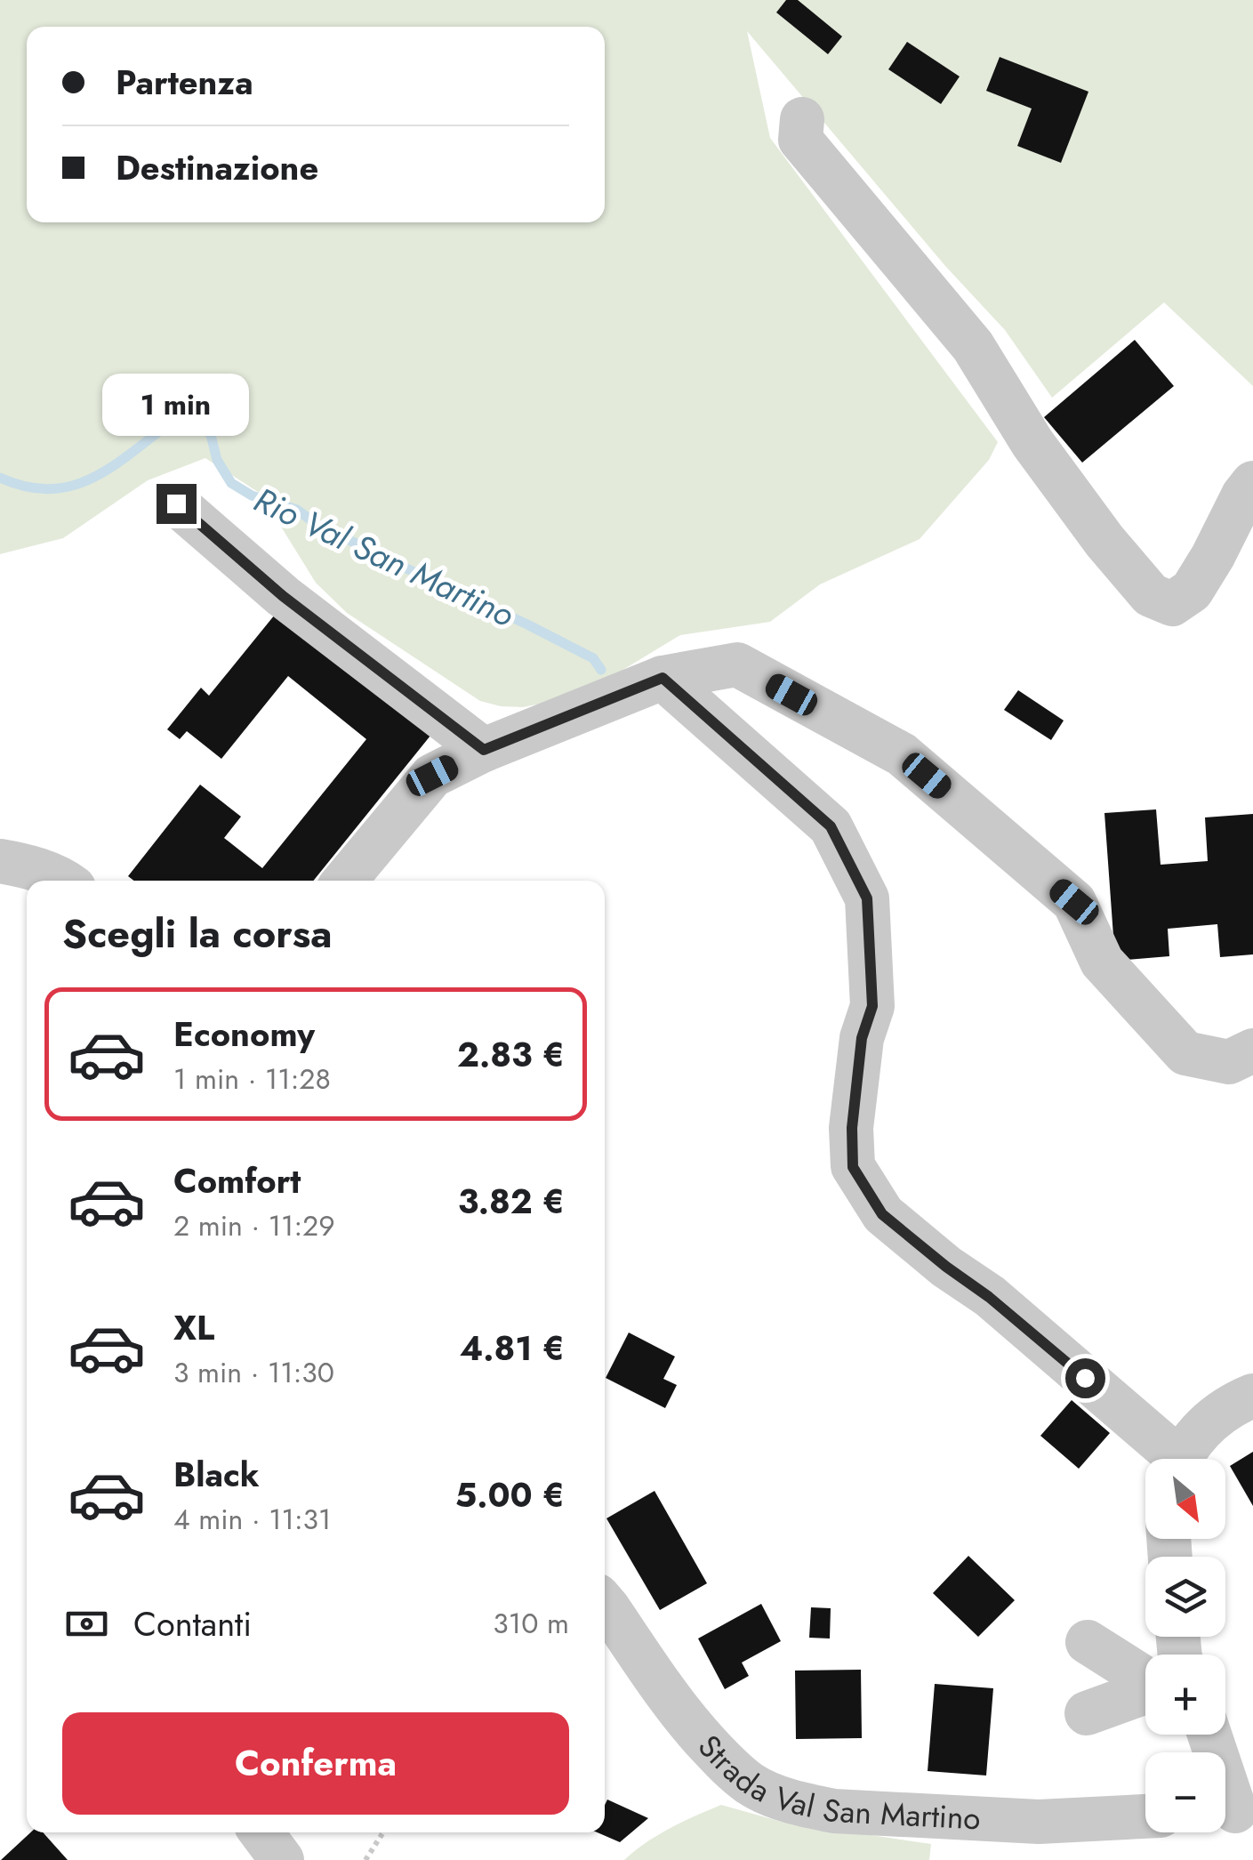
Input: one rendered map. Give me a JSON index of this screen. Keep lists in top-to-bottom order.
{
  "streets": {
    "street": ["Strada Val San Martino"]
  },
  "water": ["Rio Val San Martino"],
  "north": "bottom right",
  "page": {
    "banner": ["Partenza", "Destinazione"],
    "bubble": "1 min",
    "heading": "Scegli la corsa",
    "list": [
      {
        "name": "Economy",
        "note": "1 min · 11:28",
        "value": "2.83 €"
      },
      {
        "name": "Comfort",
        "note": "2 min · 11:29",
        "value": "3.82 €"
      },
      {
        "name": "XL",
        "note": "3 min · 11:30",
        "value": "4.81 €"
      },
      {
        "name": "Black",
        "note": "4 min · 11:31",
        "value": "5.00 €"
      }
    ],
    "map_buttons": ["+", "−"],
    "pay": ["Contanti", "310 m"],
    "buttons": "Conferma"
  }
}
